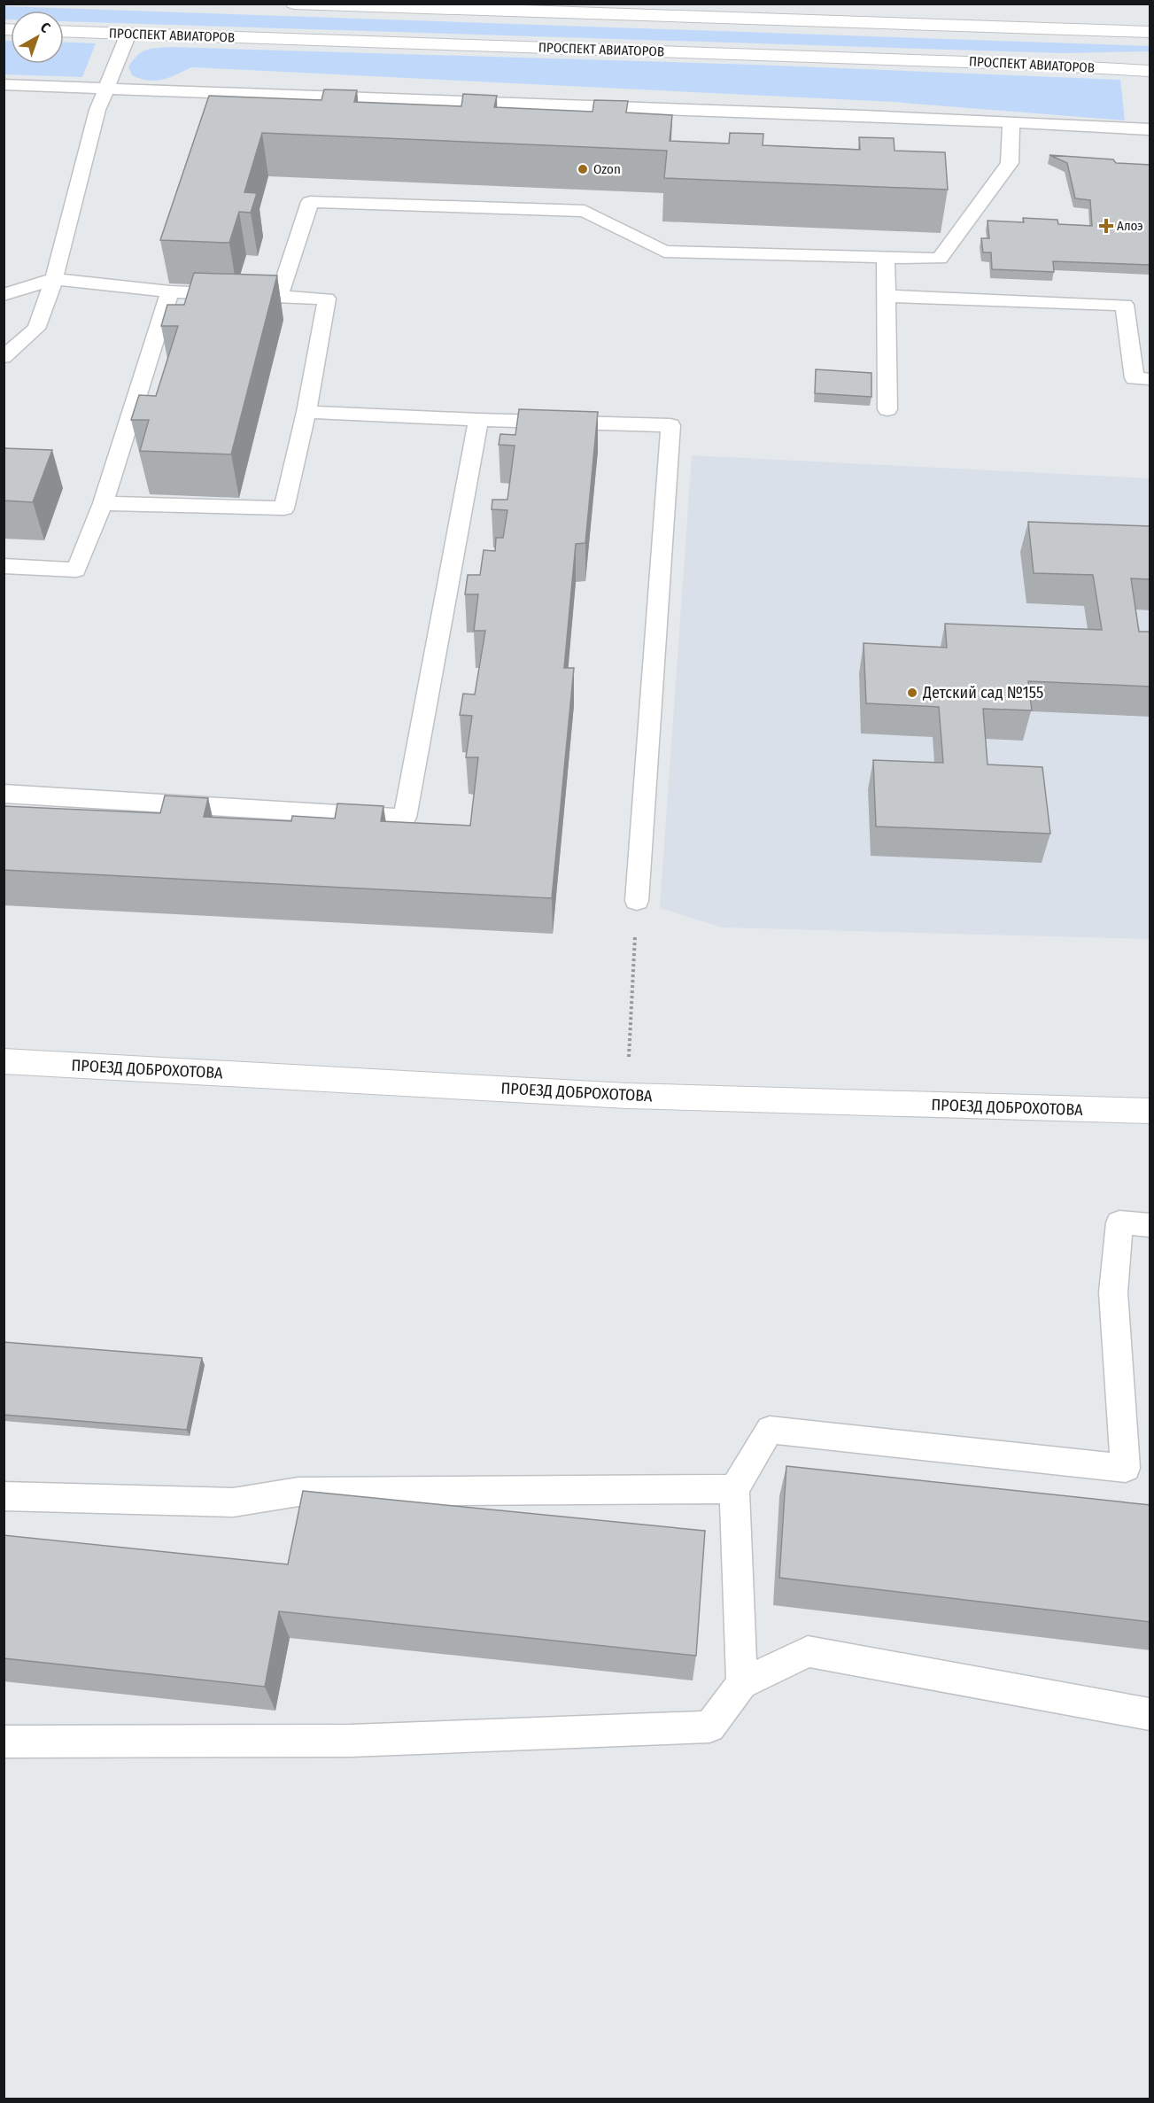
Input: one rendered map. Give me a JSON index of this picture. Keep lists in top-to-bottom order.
{
  "streets": {
    "main road": ["ПРОСПЕКТ АВИАТОРОВ", "ПРОЕЗД ДОБРОХОТОВА"]
  },
  "places": {
    "other": ["Ozon", "Детский сад №155"],
    "health": ["Алоэ"]
  },
  "north": "top right"
}
